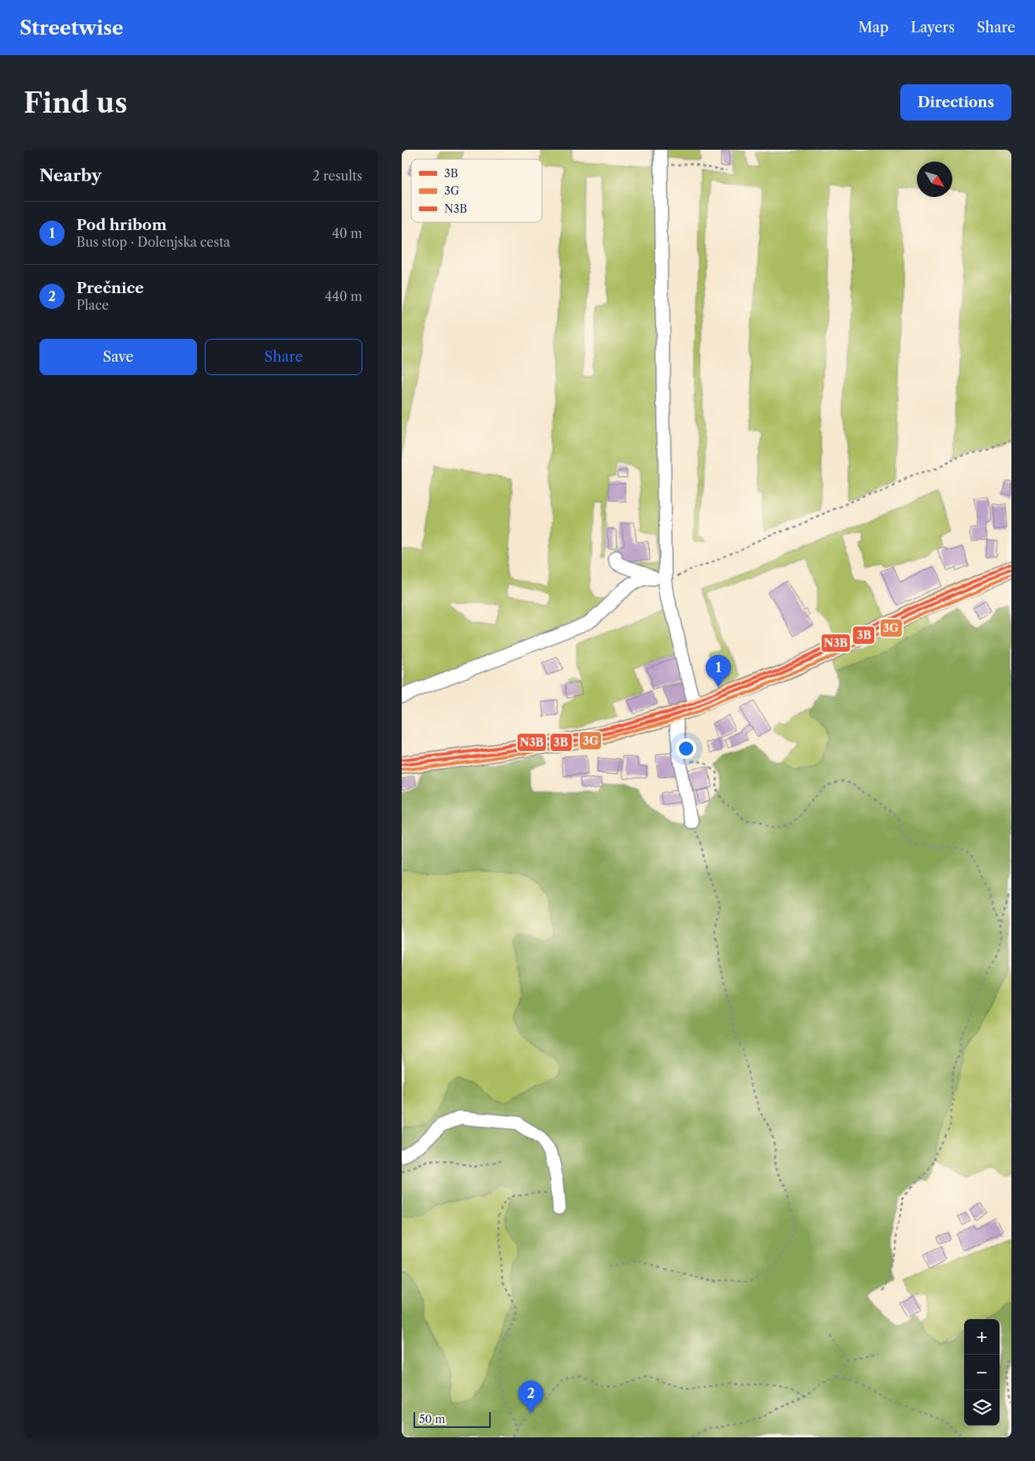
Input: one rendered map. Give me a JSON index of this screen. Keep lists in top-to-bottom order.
{
  "lines": ["transit line N3B", "transit line 3B", "transit line 3G"],
  "legend": ["3B", "3G", "N3B"],
  "scale_bar": "50 m",
  "north": "bottom right",
  "page": {
    "header": "Streetwise",
    "nav": ["Map", "Layers", "Share"],
    "buttons": [
      "Directions",
      ["Save", "Share"]
    ],
    "title": "Find us",
    "heading": ["Nearby", "2 results"],
    "list": [
      {
        "mark": "1",
        "name": "Pod hribom",
        "note": "Bus stop · Dolenjska cesta",
        "value": "40 m"
      },
      {
        "mark": "2",
        "name": "Prečnice",
        "note": "Place",
        "value": "440 m"
      }
    ],
    "pins": ["1", "2"],
    "map_buttons": ["+", "−"],
    "scale": "50 m"
  }
}
